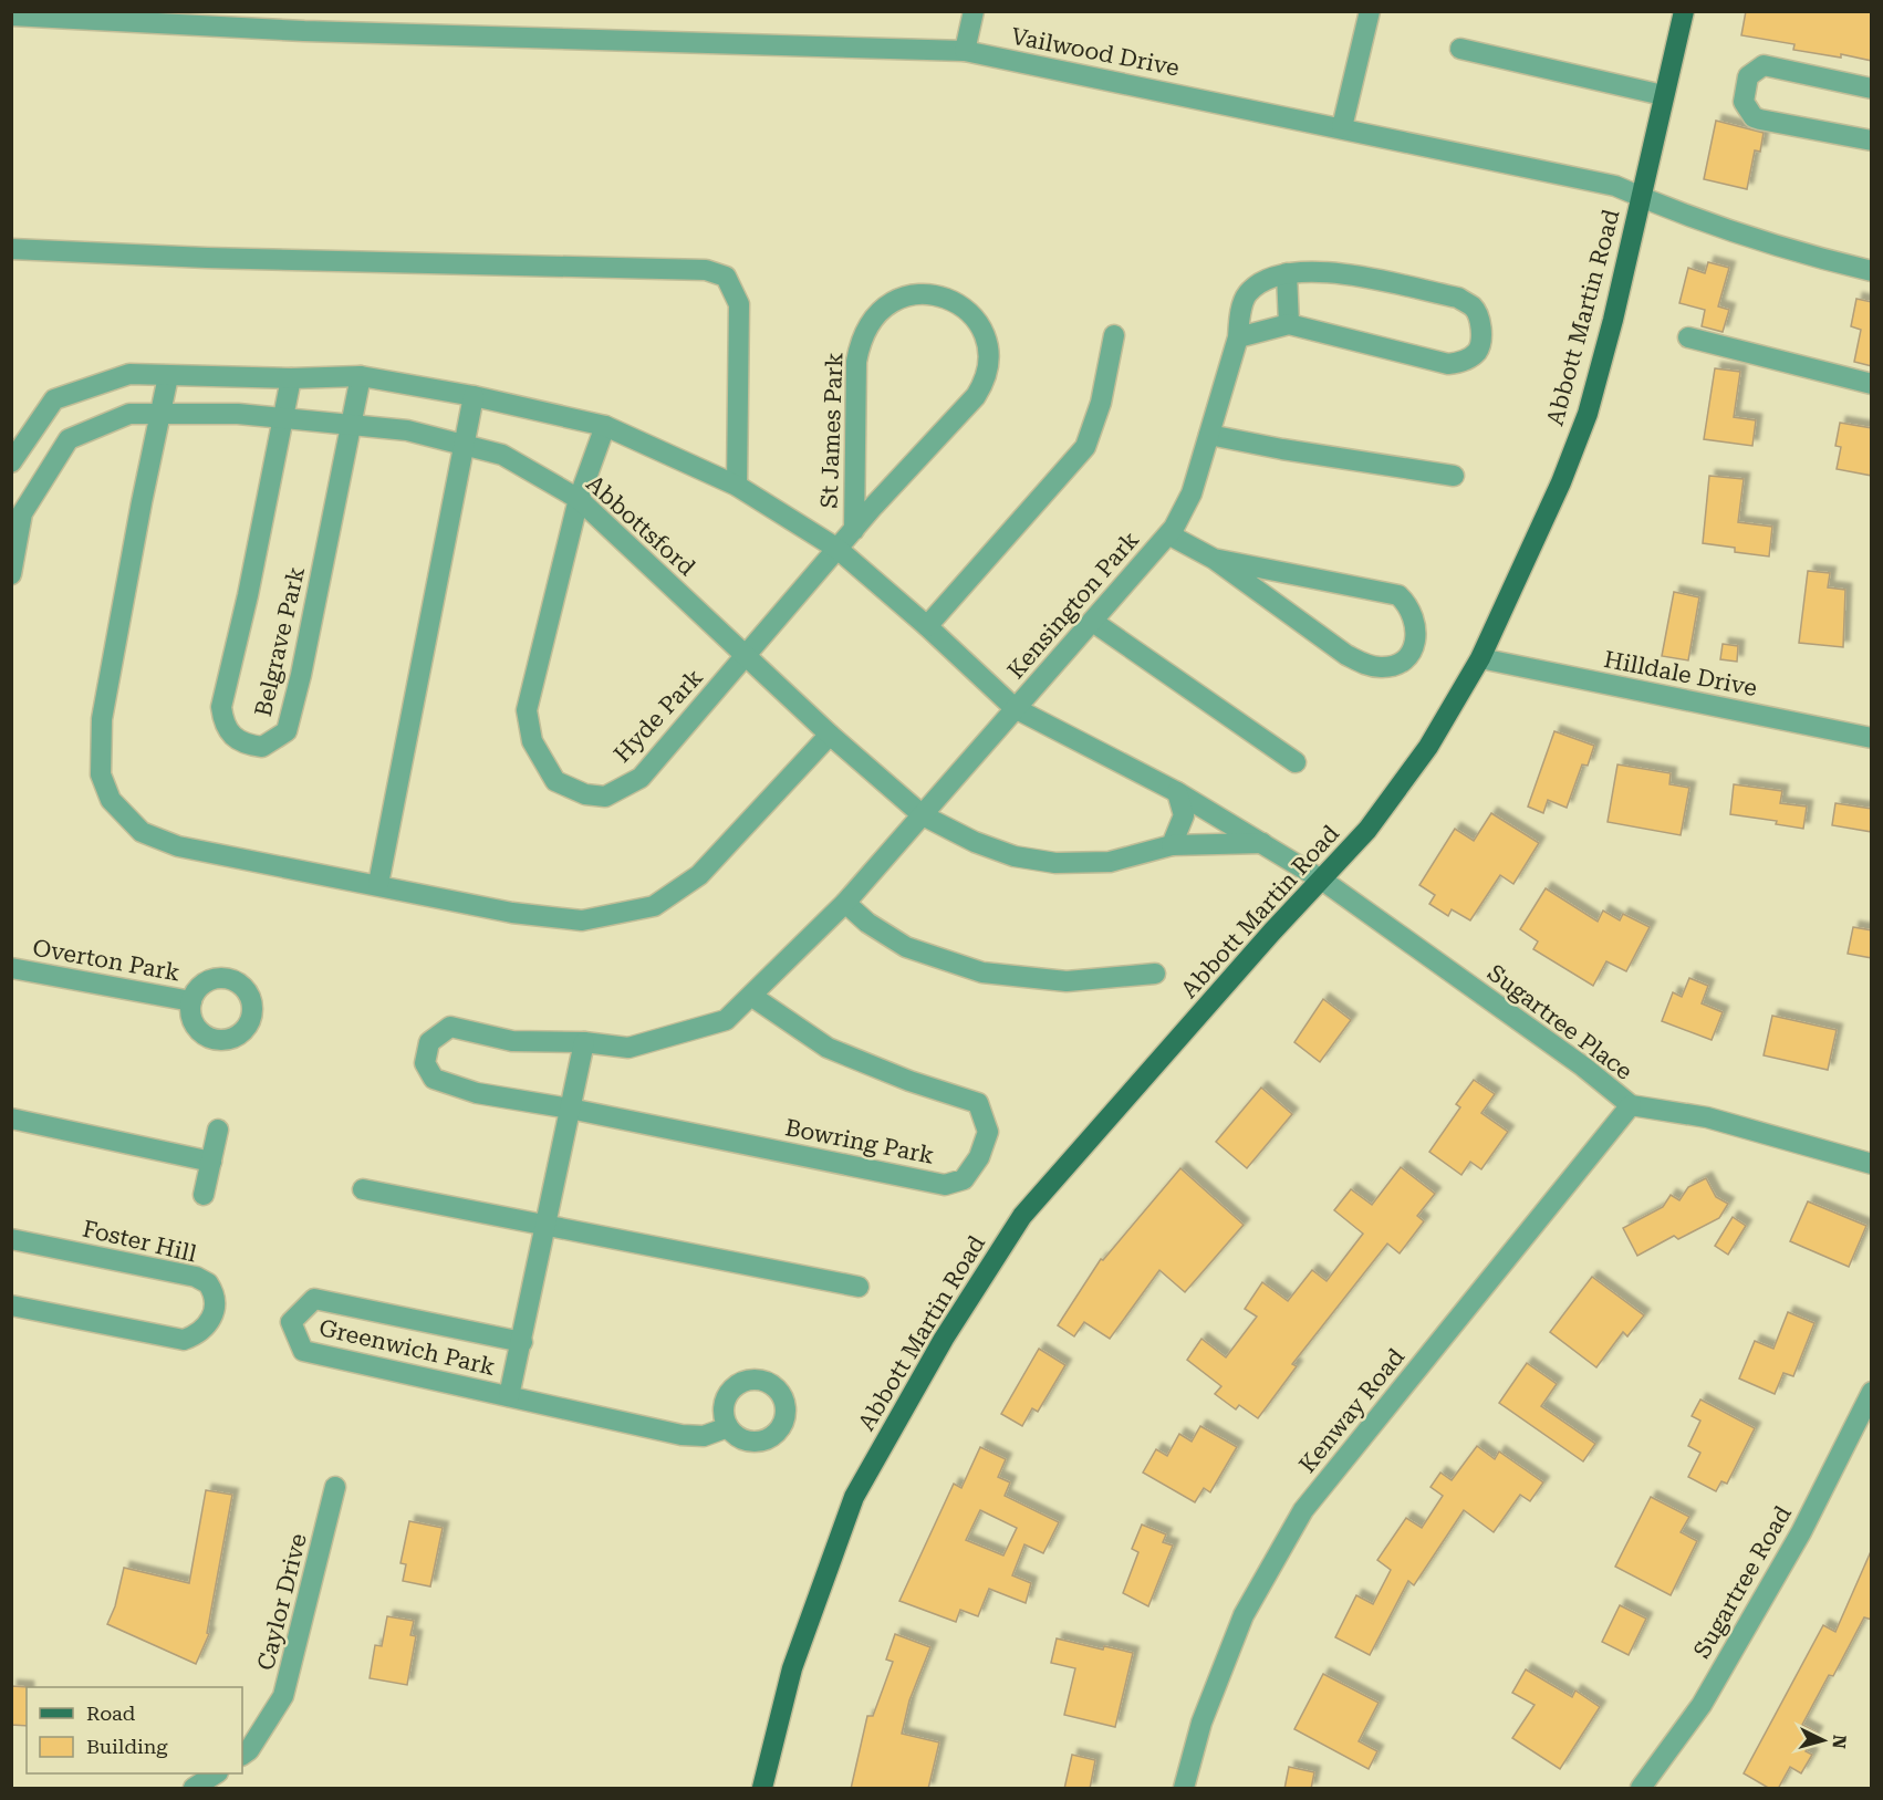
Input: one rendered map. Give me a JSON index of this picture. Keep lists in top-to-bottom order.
{
  "streets": {
    "main road": ["Abbott Martin Road"],
    "street": [
      "Vailwood Drive",
      "St James Park",
      "Abbottsford",
      "Kensington Park",
      "Belgrave Park",
      "Hilldale Drive",
      "Hyde Park",
      "Overton Park",
      "Sugartree Place",
      "Bowring Park",
      "Foster Hill",
      "Greenwich Park",
      "Kenway Road",
      "Sugartree Road",
      "Caylor Drive"
    ]
  },
  "crossings": [
    ["Vailwood Drive", "Abbott Martin Road"],
    ["Abbott Martin Road", "Hilldale Drive"],
    ["Abbott Martin Road", "Sugartree Place"],
    ["St James Park", "Hyde Park"],
    ["Abbottsford", "Belgrave Park"],
    ["Abbottsford", "Hyde Park"],
    ["Abbottsford", "Bowring Park"],
    ["Kensington Park", "Bowring Park"],
    ["Sugartree Place", "Kenway Road"]
  ],
  "legend": ["Road", "Building"],
  "north": "right"
}
